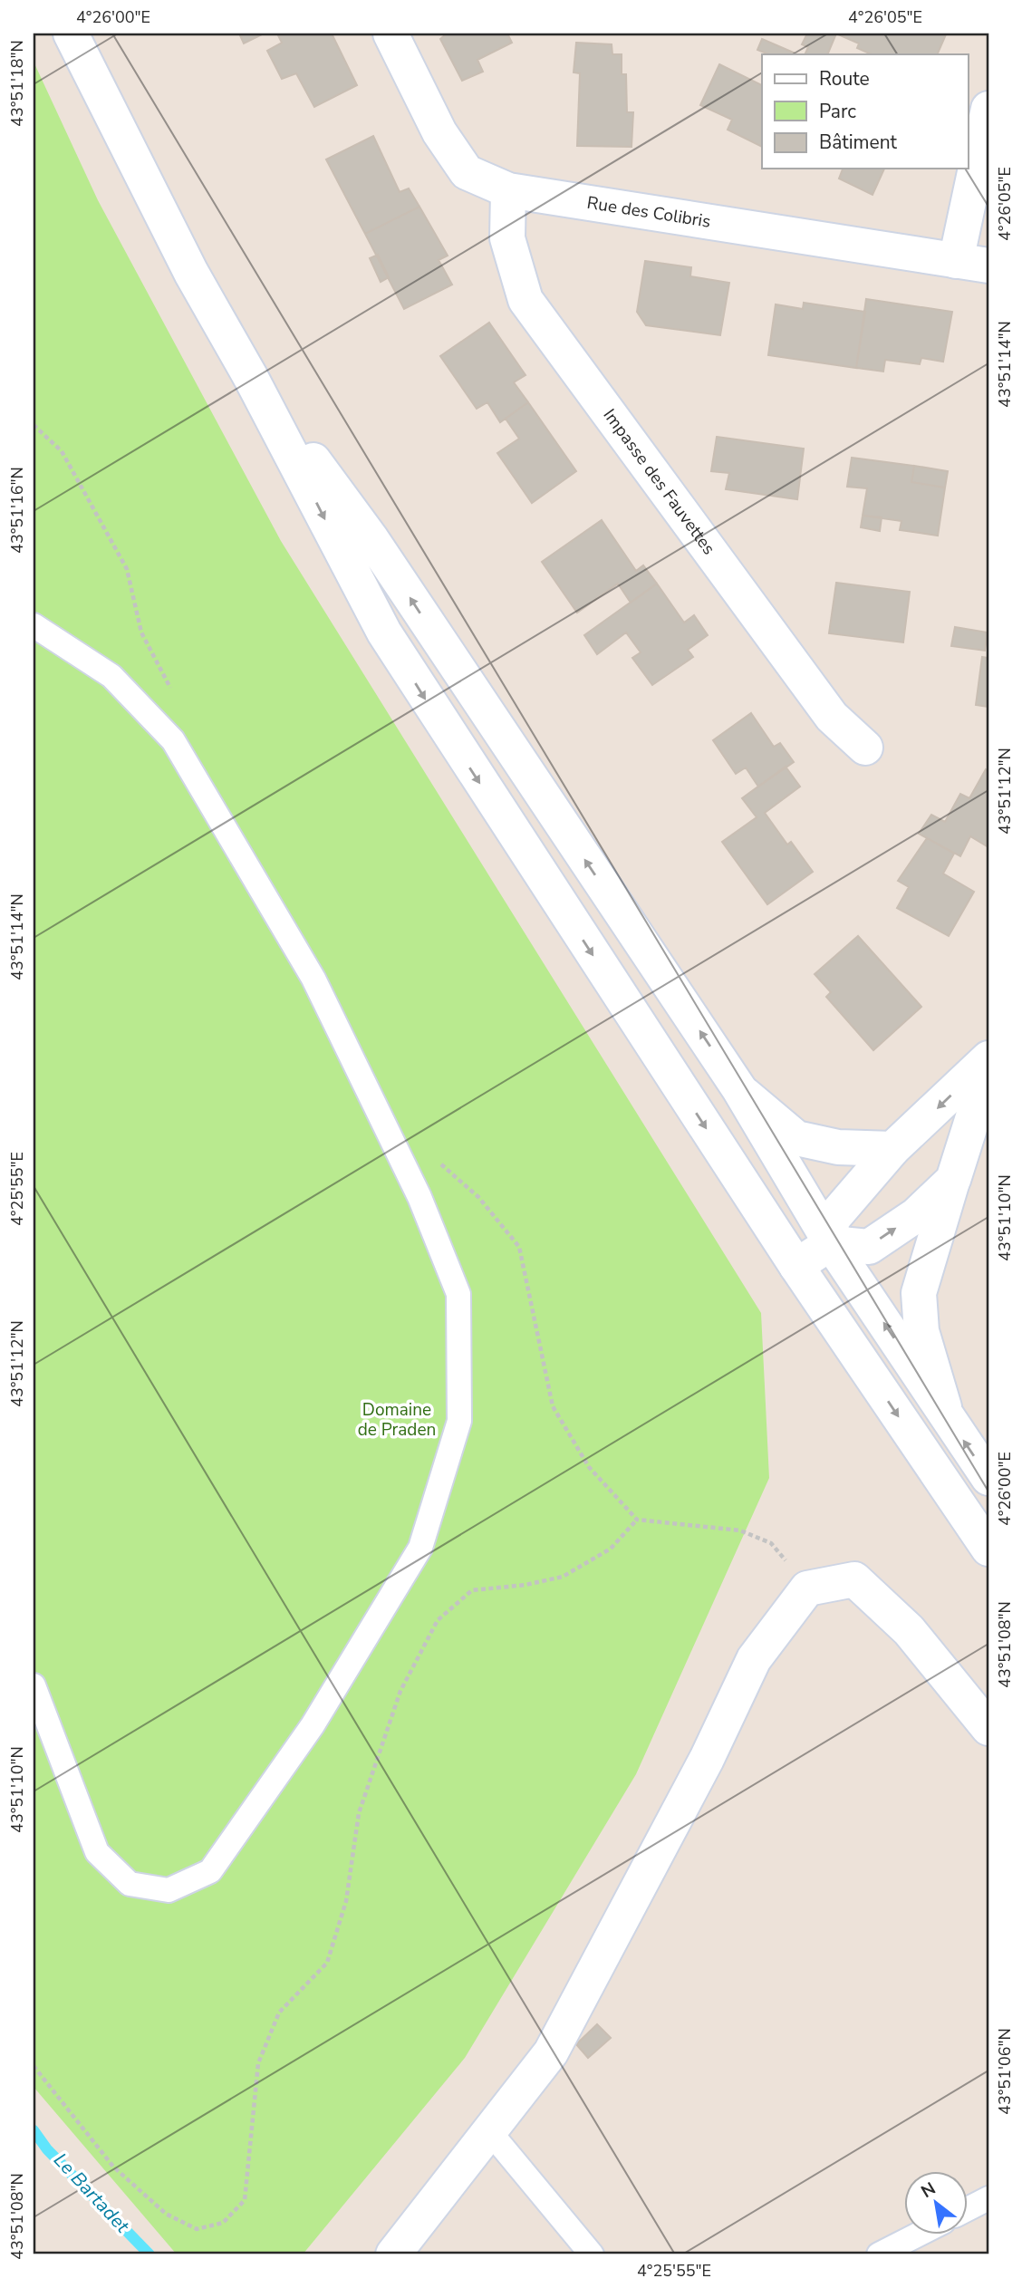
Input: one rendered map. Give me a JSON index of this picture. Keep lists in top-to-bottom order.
{
  "streets": {
    "street": ["Rue des Colibris", "Impasse des Fauvettes"]
  },
  "crossings": [
    ["Rue des Colibris", "Impasse des Fauvettes"]
  ],
  "water": ["Le Bartadet"],
  "parks": ["Domaine de Praden"],
  "legend": ["Route", "Parc", "Bâtiment"],
  "north": "top left",
  "coordinates": [
    "4°26'00\"E",
    "4°26'05\"E",
    "43°51'18\"N",
    "43°51'14\"N",
    "43°51'16\"N",
    "43°51'12\"N",
    "4°25'55\"E",
    "43°51'10\"N",
    "43°51'08\"N",
    "43°51'06\"N"
  ]
}
